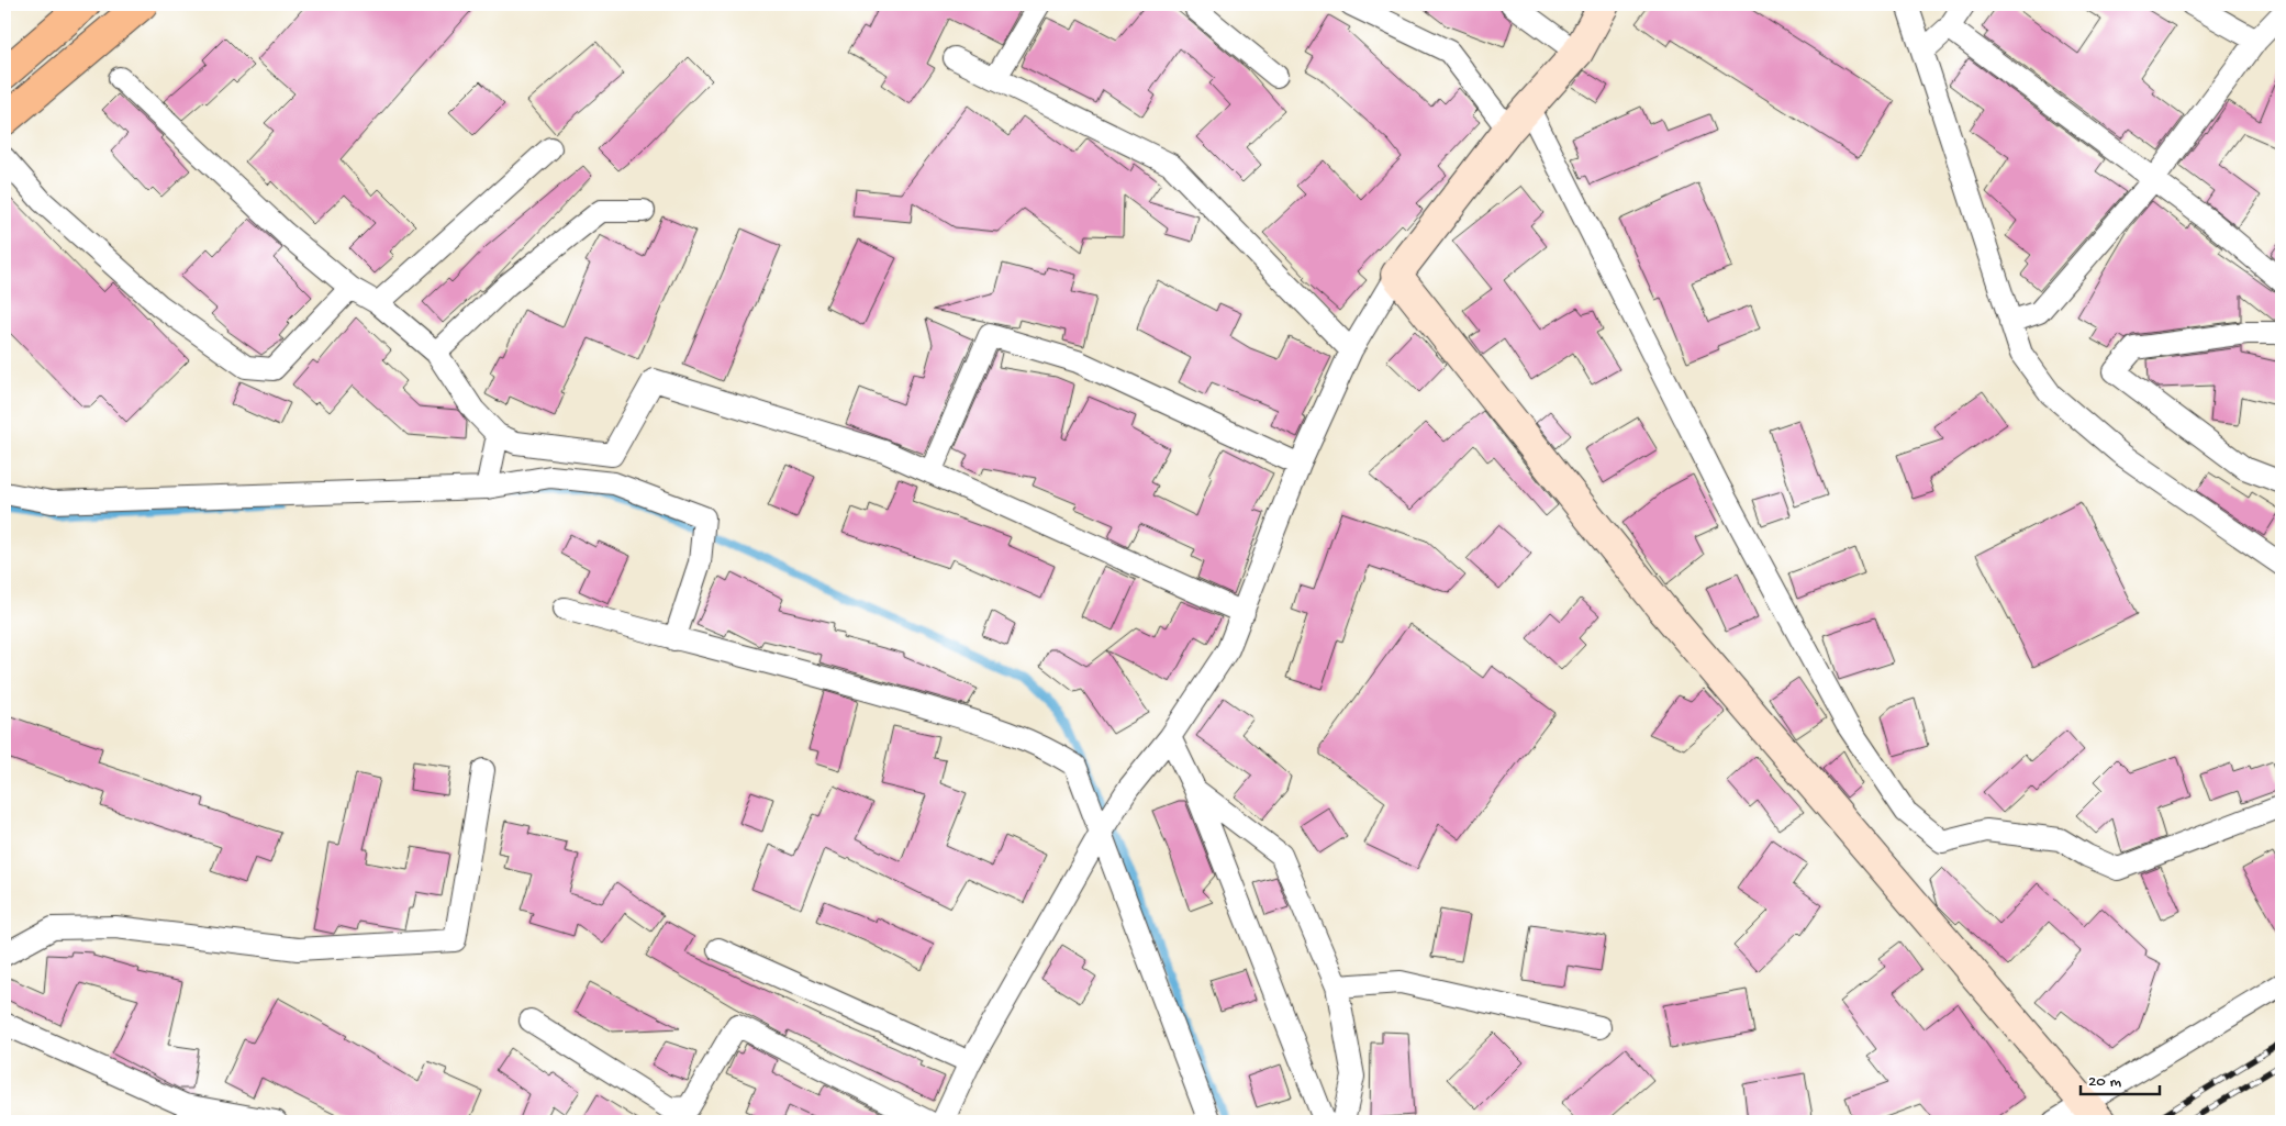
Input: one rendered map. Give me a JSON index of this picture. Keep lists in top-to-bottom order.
{
  "scale_bar": "20 m"
}
